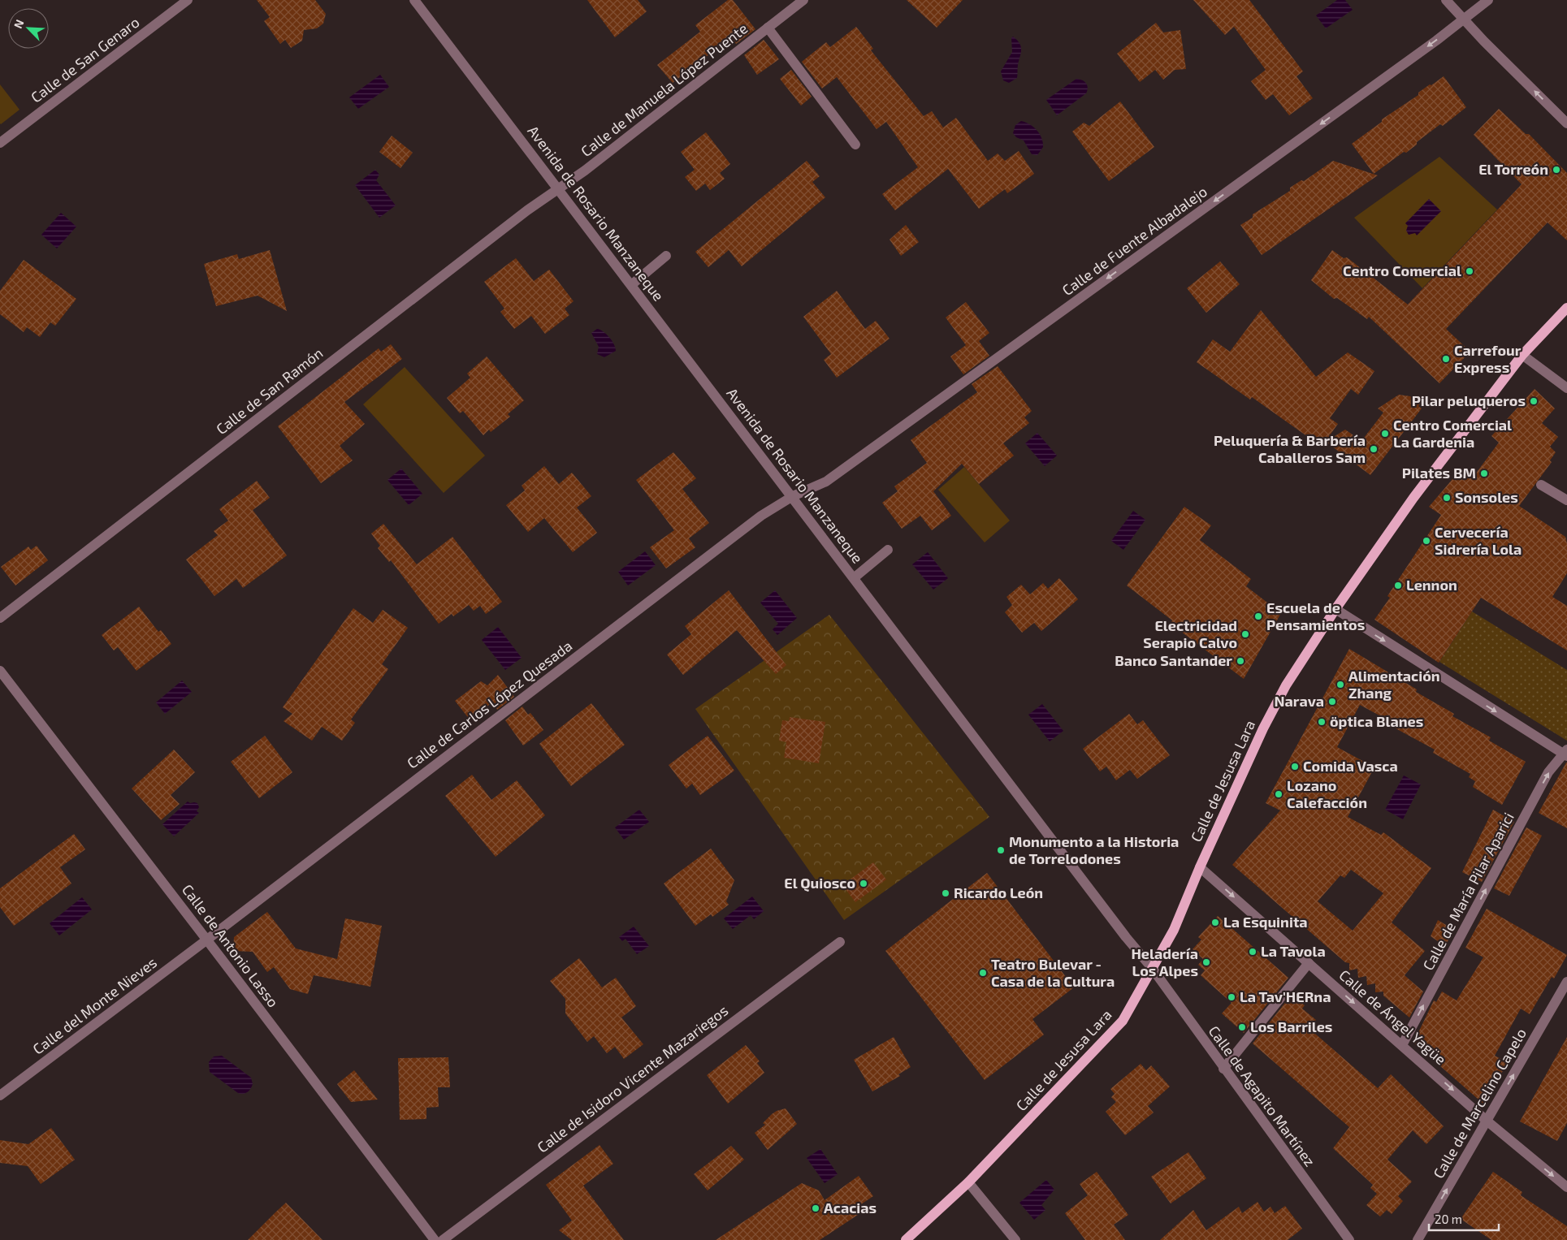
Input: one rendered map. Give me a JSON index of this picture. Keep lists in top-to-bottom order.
{
  "streets": {
    "main road": ["Calle de Jesusa Lara"],
    "street": [
      "Calle de San Genaro",
      "Calle de Manuela López Puente",
      "Avenida de Rosario Manzaneque",
      "Calle de Fuente Albadalejo",
      "Calle de San Ramón",
      "Calle de Carlos López Quesada",
      "Calle de María Pilar Aparici",
      "Calle de Antonio Lasso",
      "Calle del Monte Nieves",
      "Calle de Ángel Yagüe",
      "Calle de Isidoro Vicente Mazariegos",
      "Calle de Agapito Martínez",
      "Calle de Marcelino Capelo"
    ]
  },
  "crossings": [
    ["Calle de Manuela López Puente", "Avenida de Rosario Manzaneque"],
    ["Calle de Manuela López Puente", "Calle de San Ramón"],
    ["Avenida de Rosario Manzaneque", "Calle de Fuente Albadalejo"],
    ["Avenida de Rosario Manzaneque", "Calle de San Ramón"],
    ["Avenida de Rosario Manzaneque", "Calle de Carlos López Quesada"],
    ["Avenida de Rosario Manzaneque", "Calle de Jesusa Lara"],
    ["Avenida de Rosario Manzaneque", "Calle de Agapito Martínez"],
    ["Calle de Fuente Albadalejo", "Calle de Carlos López Quesada"],
    ["Calle de Carlos López Quesada", "Calle de Antonio Lasso"],
    ["Calle de Carlos López Quesada", "Calle del Monte Nieves"],
    ["Calle de Jesusa Lara", "Calle de Ángel Yagüe"],
    ["Calle de Jesusa Lara", "Calle de Agapito Martínez"],
    ["Calle de María Pilar Aparici", "Calle de Ángel Yagüe"],
    ["Calle de Antonio Lasso", "Calle del Monte Nieves"],
    ["Calle de Ángel Yagüe", "Calle de Marcelino Capelo"]
  ],
  "one_way": [
    "Calle de Fuente Albadalejo",
    "Calle de María Pilar Aparici",
    "Calle de Ángel Yagüe",
    "Calle de Marcelino Capelo"
  ],
  "places": [
    "El Torreón",
    "Centro Comercial",
    "Carrefour Express",
    "Pilar peluqueros",
    "Centro Comercial La Gardenia",
    "Peluquería & Barbería Caballeros Sam",
    "Pilates BM",
    "Sonsoles",
    "Cervecería Sidrería Lola",
    "Lennon",
    "Escuela de Pensamientos",
    "Electricidad Serapio Calvo",
    "Banco Santander",
    "Alimentación Zhang",
    "Narava",
    "öptica Blanes",
    "Comida Vasca",
    "Lozano Calefacción",
    "Monumento a la Historia de Torrelodones",
    "El Quiosco",
    "Ricardo León",
    "La Esquinita",
    "La Tavola",
    "Heladería Los Alpes",
    "Teatro Bulevar - Casa de la Cultura",
    "La Tav'HERna",
    "Los Barriles",
    "Acacias"
  ],
  "scale_bar": "20 m",
  "north": "top left"
}
